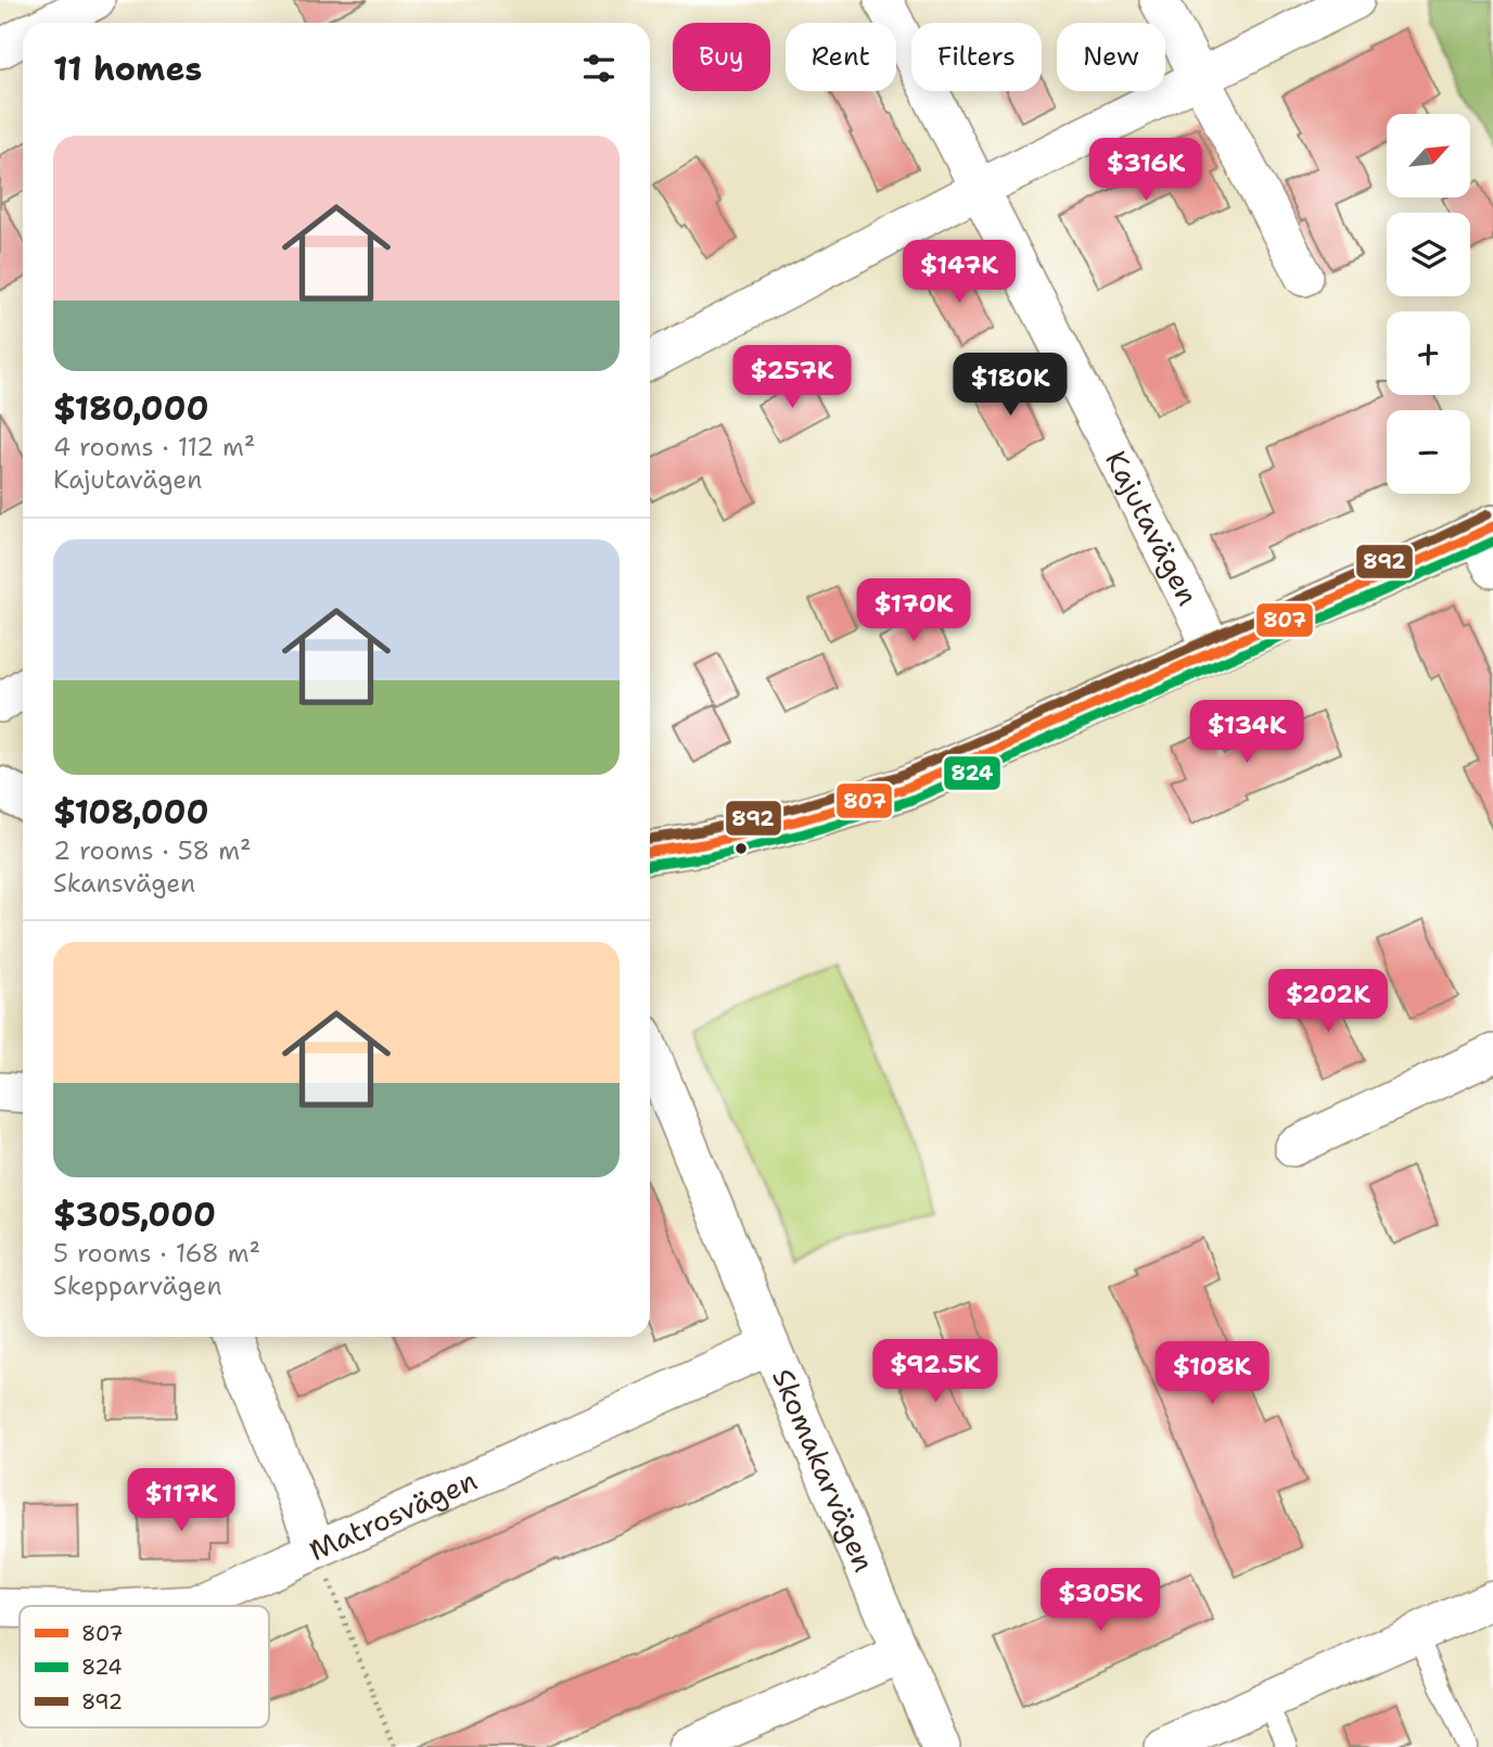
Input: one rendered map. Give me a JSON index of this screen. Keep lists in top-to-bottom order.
{
  "streets": {
    "street": ["Kajutavägen", "Skomakarvägen", "Matrosvägen"]
  },
  "crossings": [
    ["Skomakarvägen", "Matrosvägen"]
  ],
  "lines": ["transit line 892", "transit line 807", "transit line 824"],
  "legend": ["807", "824", "892"],
  "north": "top right",
  "page": {
    "chip": [
      "Buy",
      "Rent",
      "Filters",
      "New"
    ],
    "heading": "11 homes",
    "map_buttons": ["+", "−"],
    "list": [
      {
        "name": "$180,000",
        "note": "4 rooms · 112 m² · Kajutavägen"
      },
      {
        "name": "$108,000",
        "note": "2 rooms · 58 m² · Skansvägen"
      },
      {
        "name": "$305,000",
        "note": "5 rooms · 168 m² · Skepparvägen"
      }
    ],
    "price": [
      "$316K",
      "$147K",
      "$257K",
      "$180K",
      "$170K",
      "$134K",
      "$202K",
      "$92.5K",
      "$108K",
      "$117K",
      "$305K"
    ]
  }
}
